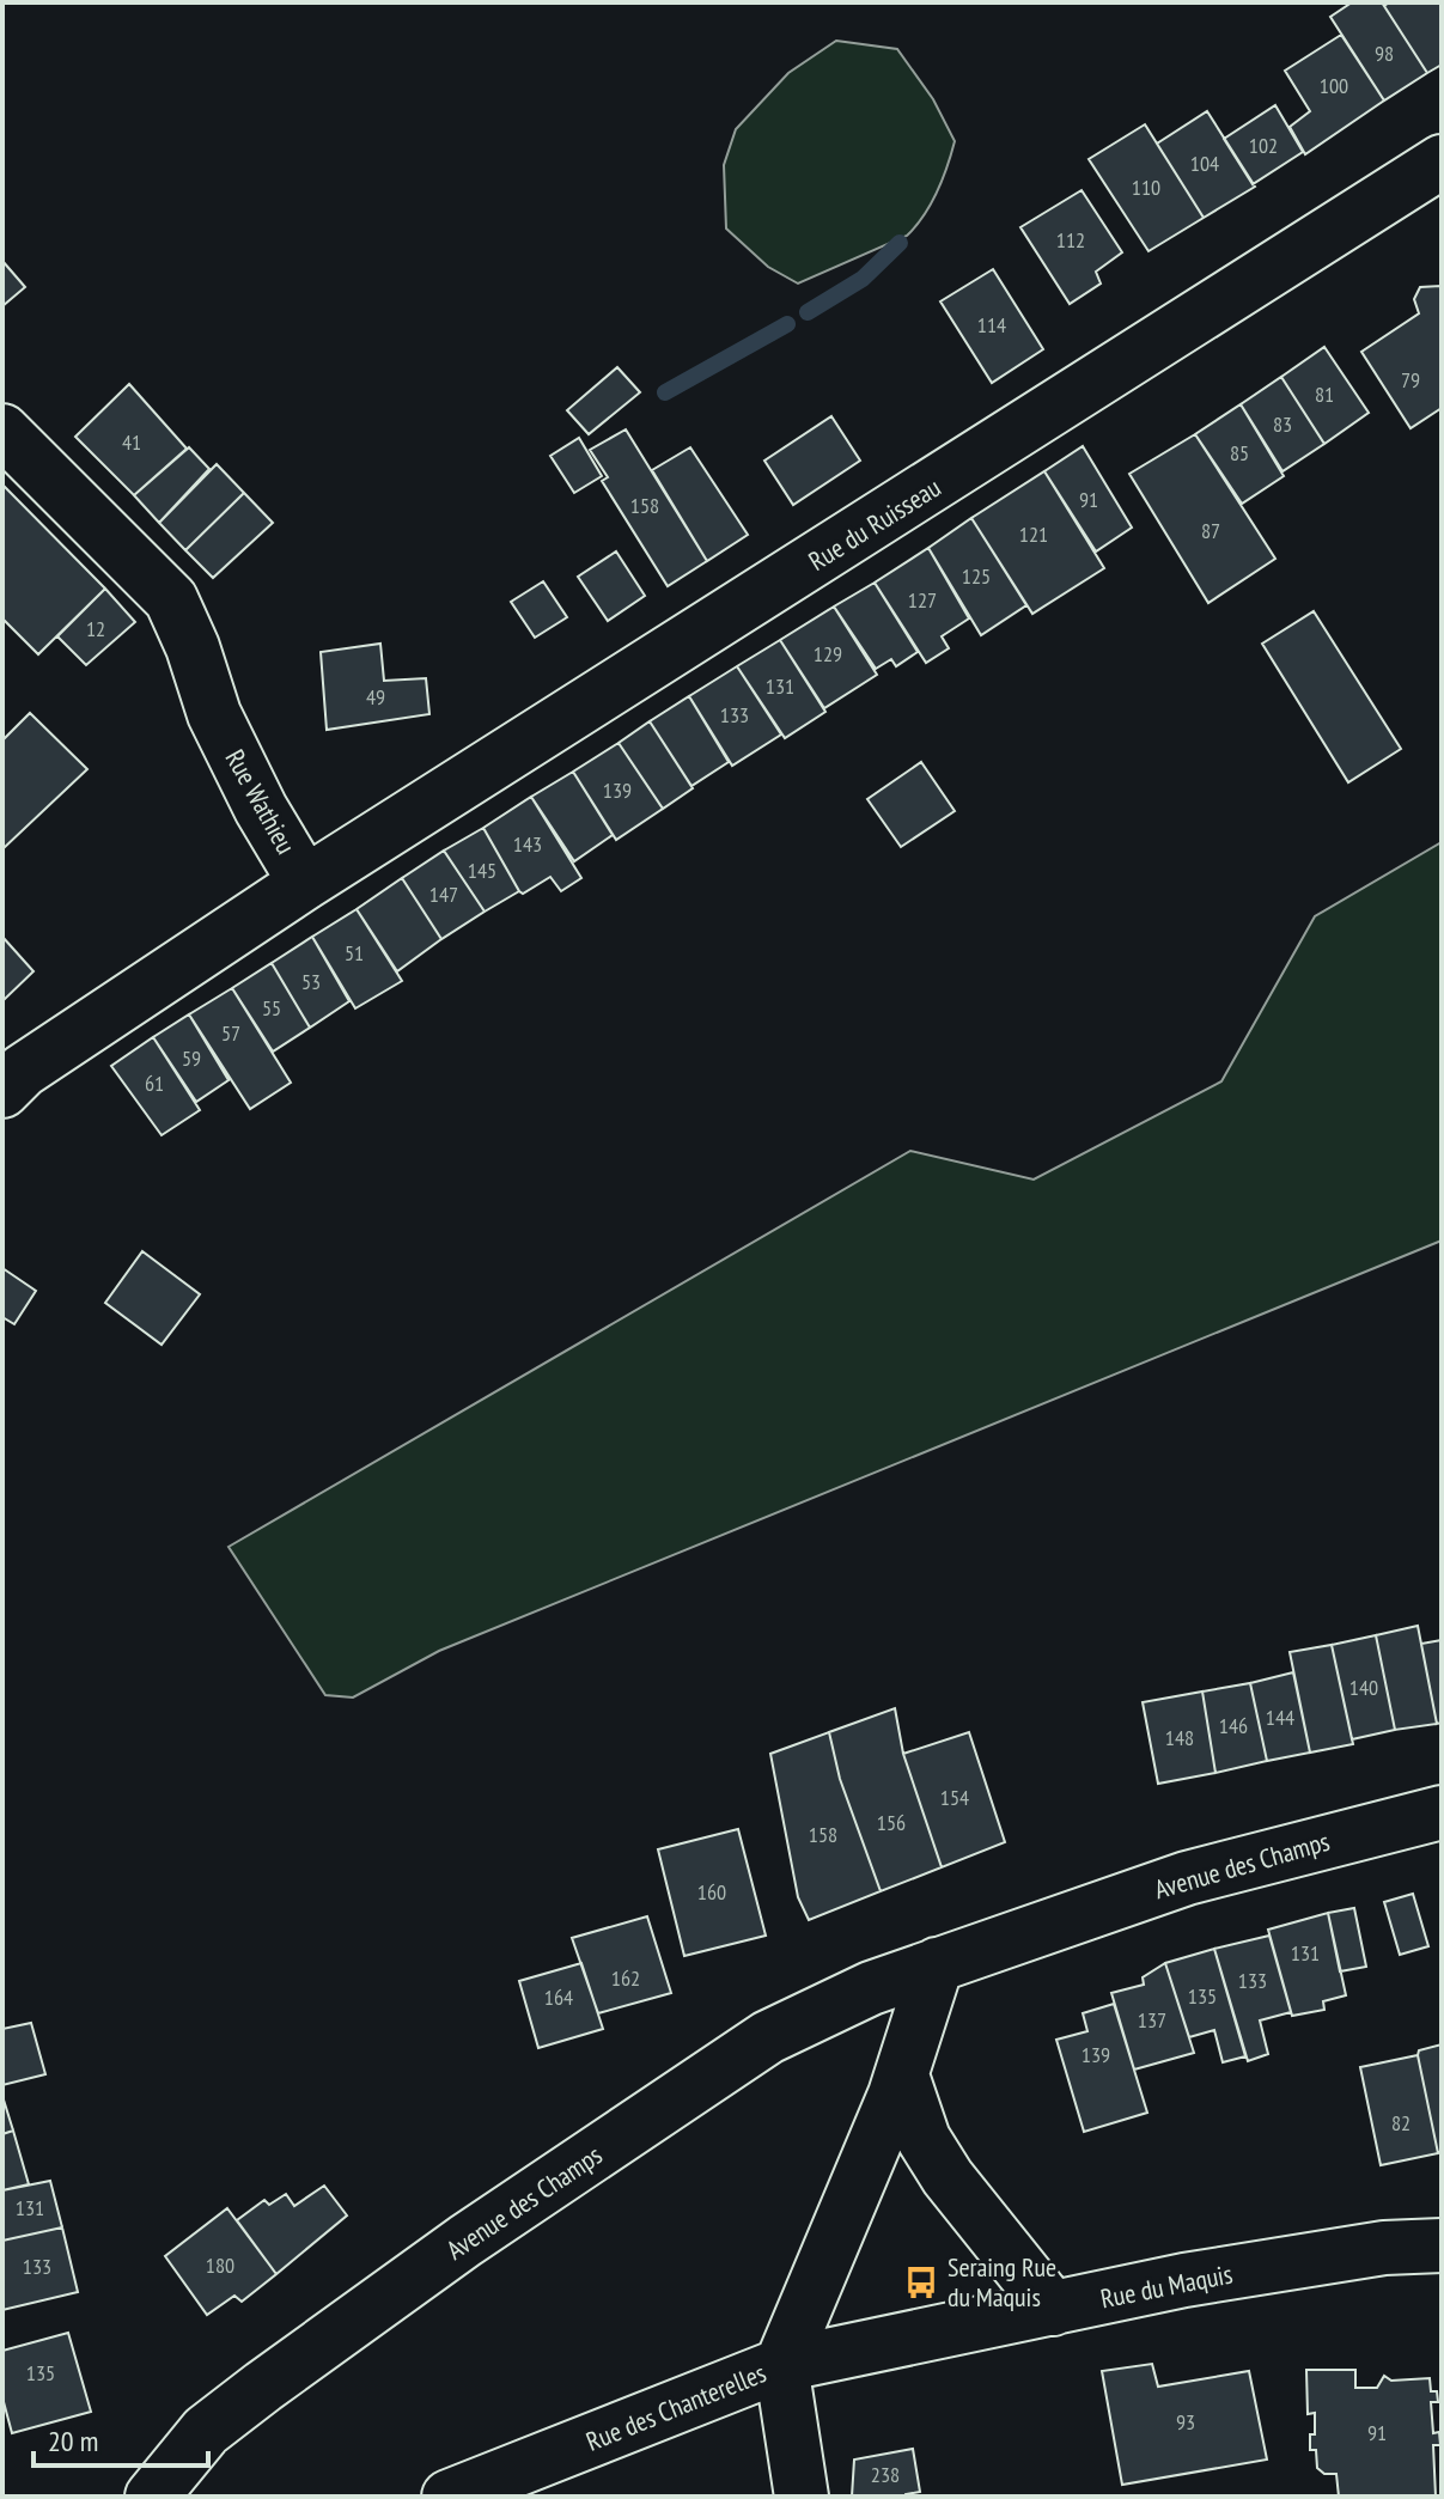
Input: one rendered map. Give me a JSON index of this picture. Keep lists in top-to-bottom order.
{
  "streets": {
    "street": [
      "Rue du Ruisseau",
      "Rue Wathieu",
      "Avenue des Champs",
      "Rue du Maquis",
      "Rue des Chanterelles"
    ]
  },
  "crossings": [
    ["Rue du Ruisseau", "Rue Wathieu"],
    ["Rue du Maquis", "Rue des Chanterelles"]
  ],
  "places": {
    "bus stop": ["Seraing Rue du Maquis"]
  },
  "house_numbers": [
    "98",
    "100",
    "102",
    "104",
    "110",
    "112",
    "114",
    "79",
    "81",
    "83",
    "41",
    "85",
    "91",
    "158",
    "87",
    "121",
    "125",
    "127",
    "12",
    "129",
    "131",
    "49",
    "133",
    "139",
    "143",
    "145",
    "147",
    "51",
    "53",
    "55",
    "57",
    "59",
    "61",
    "140",
    "144",
    "146",
    "148",
    "154",
    "156",
    "158",
    "160",
    "131",
    "162",
    "133",
    "135",
    "164",
    "137",
    "139",
    "82",
    "131",
    "180",
    "133",
    "135",
    "93",
    "91",
    "238"
  ],
  "scale_bar": "20 m"
}
